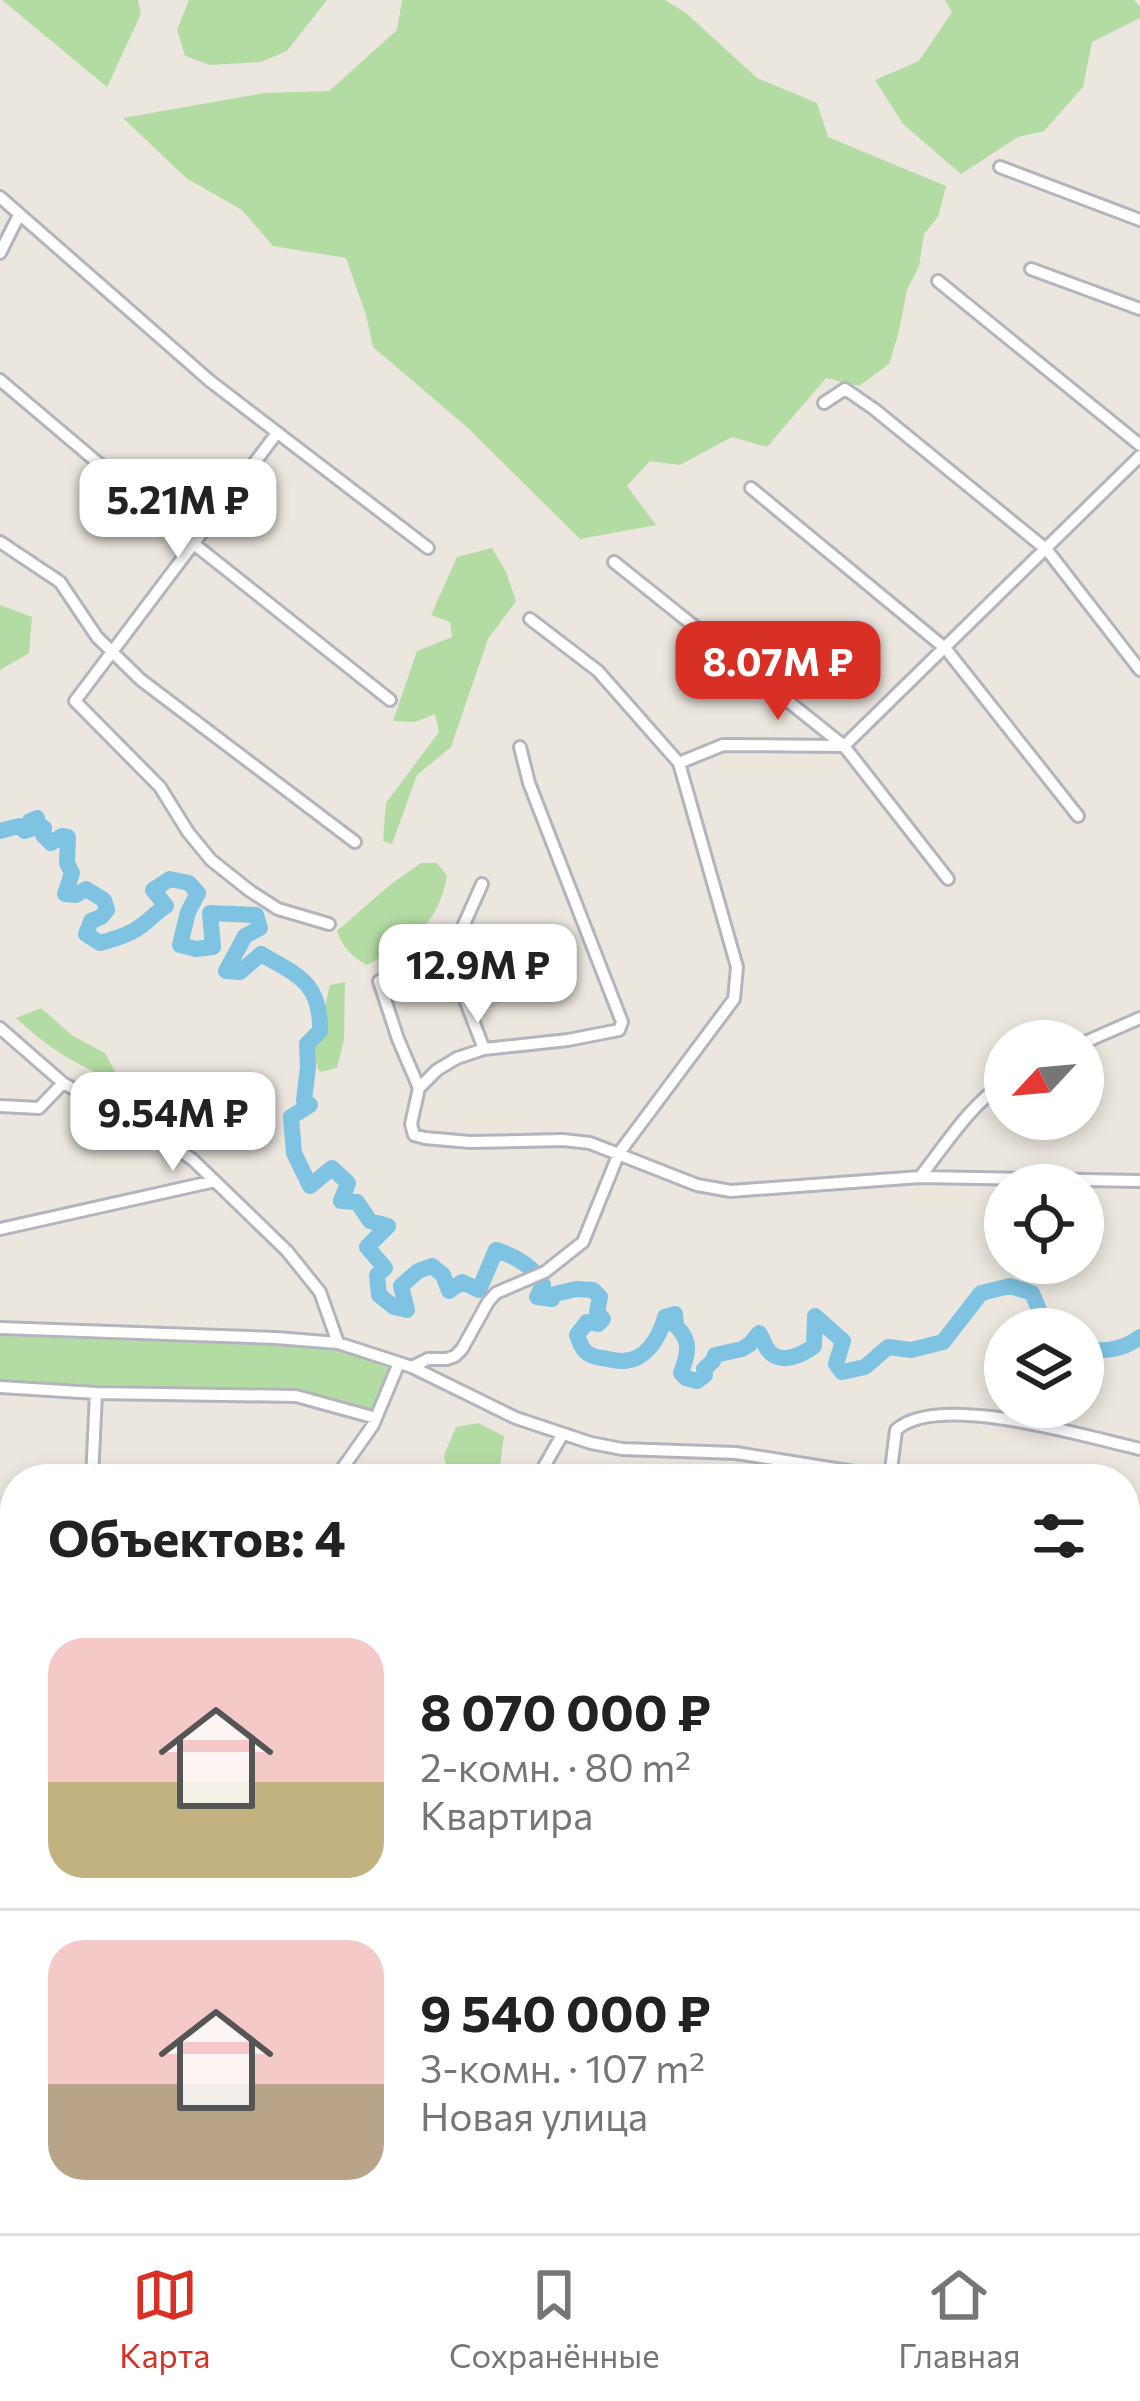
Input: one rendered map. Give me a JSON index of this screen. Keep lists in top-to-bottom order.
{
  "north": "bottom left",
  "page": {
    "price": [
      "5.21M ₽",
      "8.07M ₽",
      "12.9M ₽",
      "9.54M ₽"
    ],
    "heading": "Объектов: 4",
    "list": [
      {
        "name": "8 070 000 ₽",
        "note": "2-комн. · 80 m² · Квартира"
      },
      {
        "name": "9 540 000 ₽",
        "note": "3-комн. · 107 m² · Новая улица"
      }
    ],
    "tabs": ["Карта", "Сохранённые", "Главная"]
  }
}
